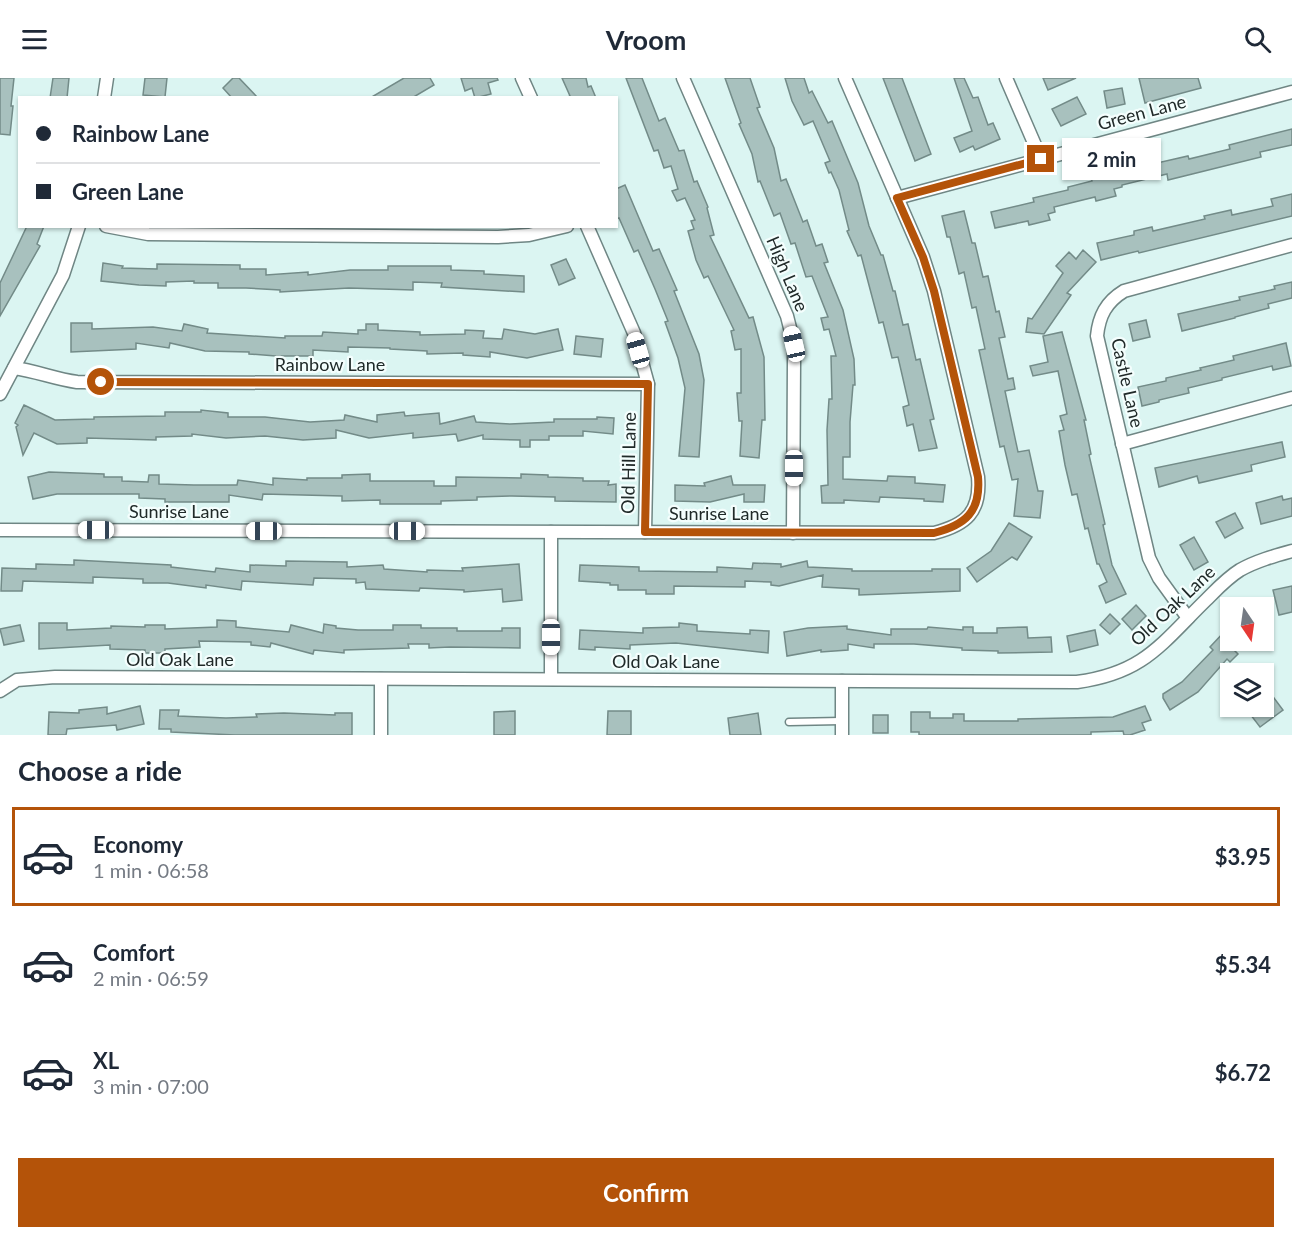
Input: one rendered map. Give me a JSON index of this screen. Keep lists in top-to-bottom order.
{
  "streets": {
    "street": [
      "Green Lane",
      "High Lane",
      "Rainbow Lane",
      "Castle Lane",
      "Old Hill Lane",
      "Sunrise Lane",
      "Old Oak Lane"
    ]
  },
  "crossings": [
    ["Green Lane", "Sunrise Lane"],
    ["High Lane", "Sunrise Lane"],
    ["Rainbow Lane", "Old Hill Lane"],
    ["Castle Lane", "Old Oak Lane"],
    ["Old Hill Lane", "Sunrise Lane"]
  ],
  "north": "bottom",
  "page": {
    "header": "Vroom",
    "banner": ["Rainbow Lane", "Green Lane"],
    "bubble": "2 min",
    "heading": "Choose a ride",
    "list": [
      {
        "name": "Economy",
        "note": "1 min · 06:58",
        "value": "$3.95"
      },
      {
        "name": "Comfort",
        "note": "2 min · 06:59",
        "value": "$5.34"
      },
      {
        "name": "XL",
        "note": "3 min · 07:00",
        "value": "$6.72"
      }
    ],
    "buttons": "Confirm"
  }
}
